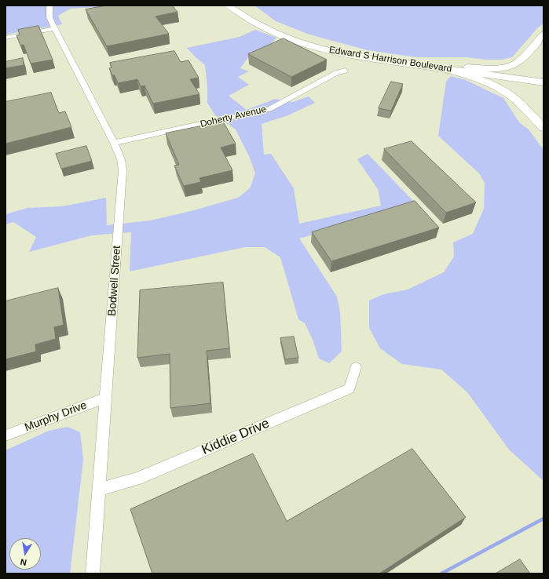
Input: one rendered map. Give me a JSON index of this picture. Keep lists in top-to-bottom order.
{
  "streets": {
    "main road": ["Edward S Harrison Boulevard"],
    "street": [
      "Doherty Avenue",
      "Bodwell Street",
      "Murphy Drive",
      "Kiddie Drive"
    ]
  },
  "crossings": [
    ["Doherty Avenue", "Bodwell Street"],
    ["Bodwell Street", "Murphy Drive"],
    ["Bodwell Street", "Kiddie Drive"]
  ],
  "north": "bottom"
}
